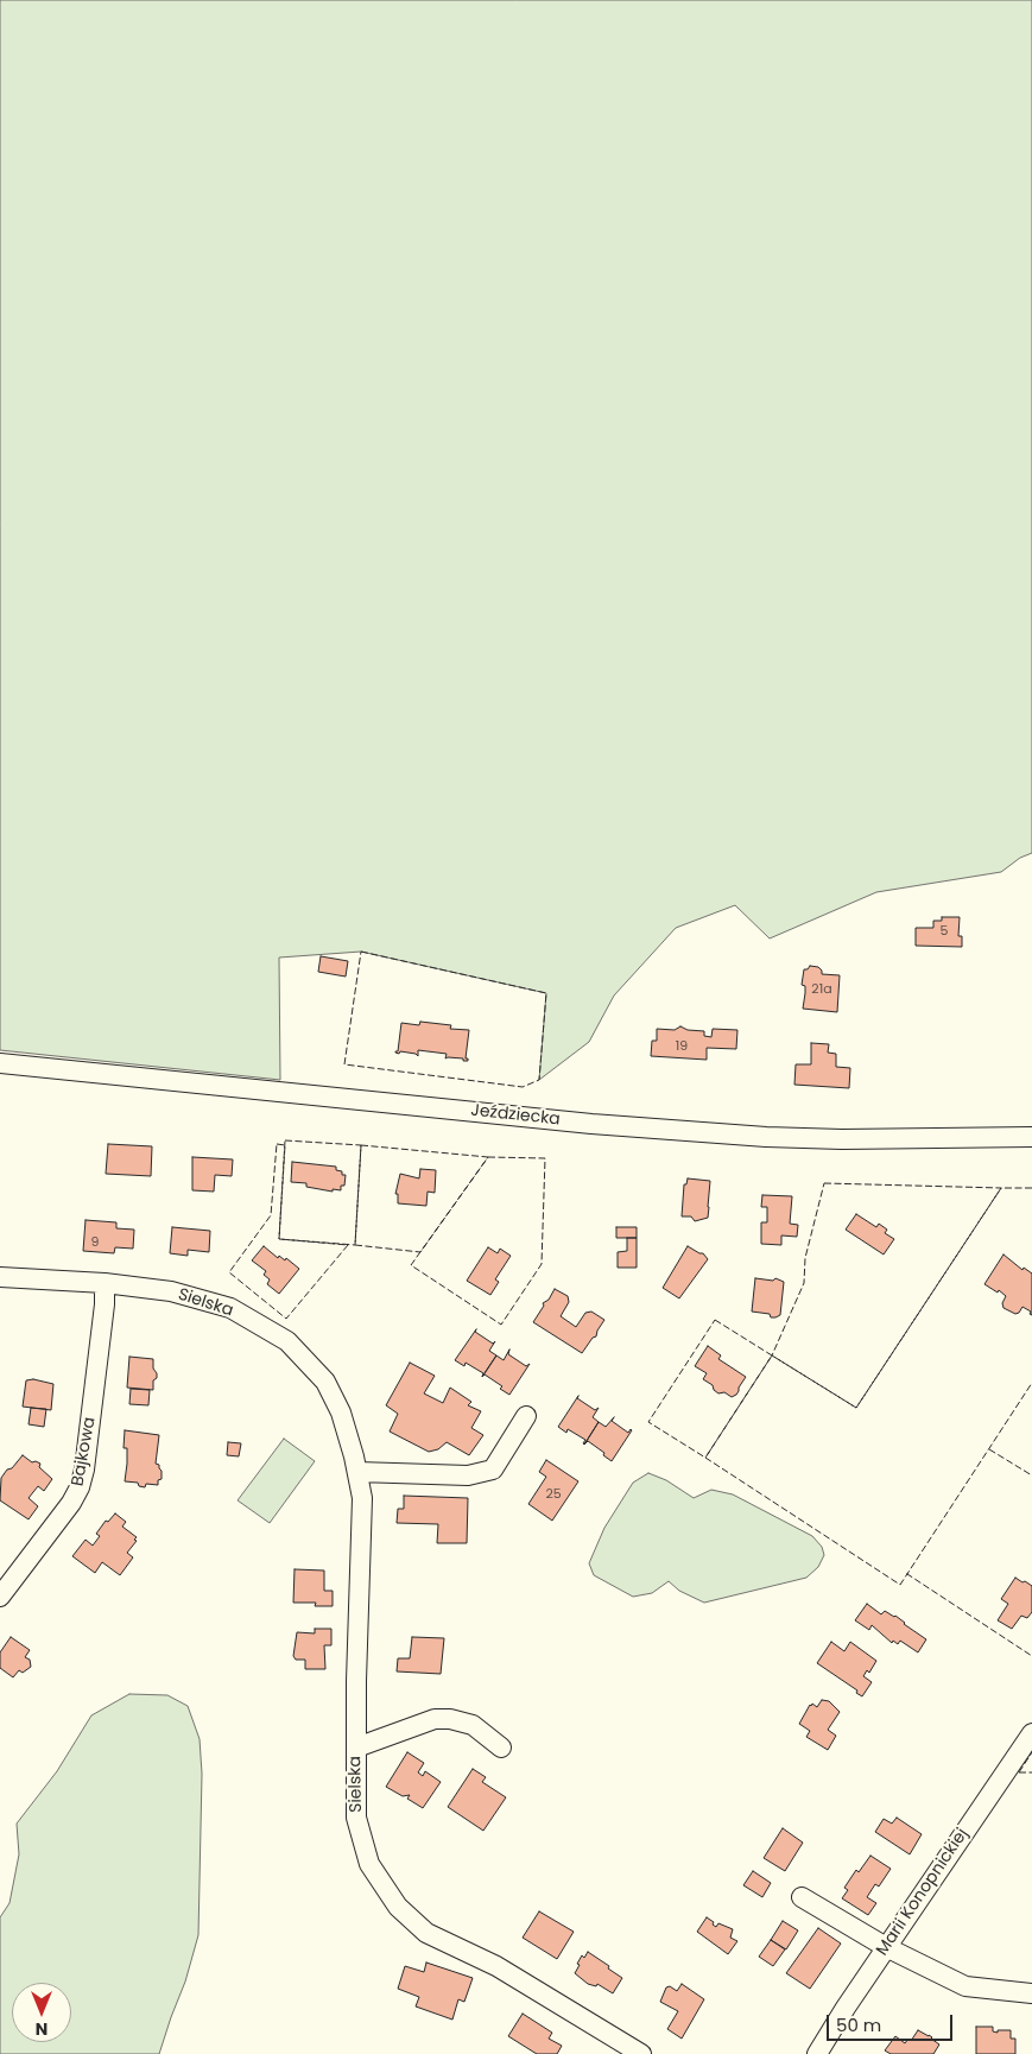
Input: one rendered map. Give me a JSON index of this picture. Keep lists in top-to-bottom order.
{
  "streets": {
    "street": [
      "Jeździecka",
      "Sielska",
      "Bajkowa",
      "Marii Konopnickiej"
    ]
  },
  "crossings": [
    ["Sielska", "Bajkowa"]
  ],
  "house_numbers": [
    "5",
    "21a",
    "19",
    "9",
    "25"
  ],
  "scale_bar": "50 m",
  "north": "bottom"
}
